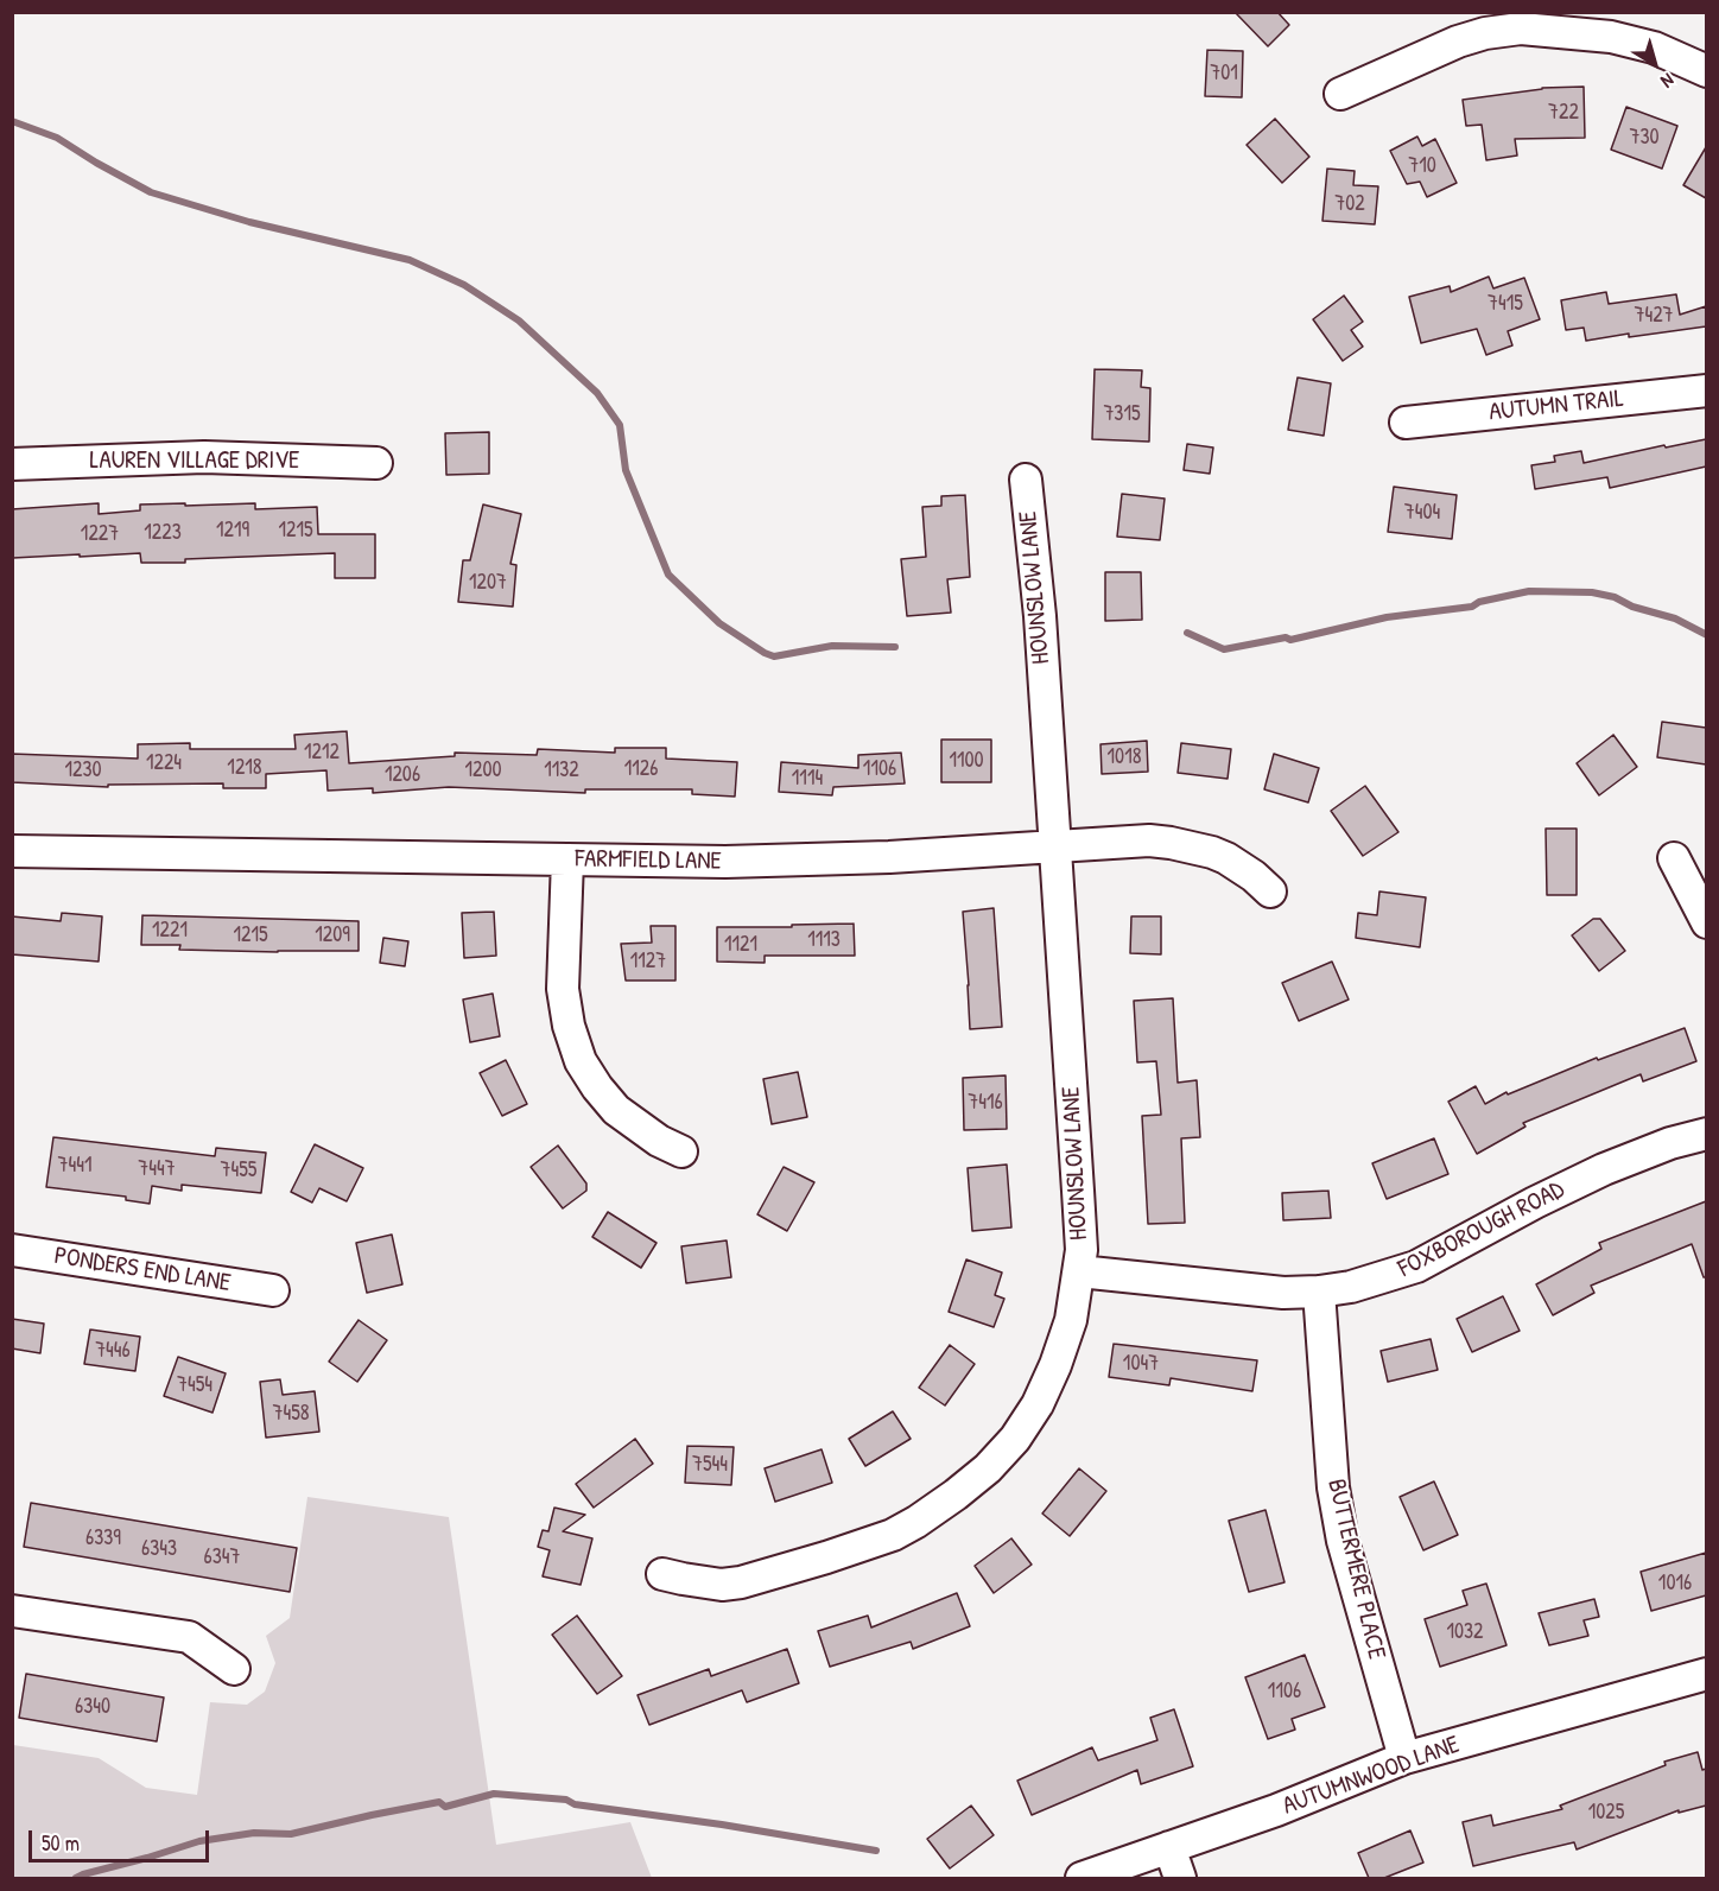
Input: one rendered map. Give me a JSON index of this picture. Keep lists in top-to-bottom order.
{
  "streets": {
    "street": [
      "AUTUMN TRAIL",
      "LAUREN VILLAGE DRIVE",
      "HOUNSLOW LANE",
      "FARMFIELD LANE",
      "FOXBOROUGH ROAD",
      "PONDERS END LANE",
      "BUTTERMERE PLACE",
      "AUTUMNWOOD LANE"
    ]
  },
  "crossings": [
    ["HOUNSLOW LANE", "FARMFIELD LANE"],
    ["HOUNSLOW LANE", "FOXBOROUGH ROAD"],
    ["FOXBOROUGH ROAD", "BUTTERMERE PLACE"],
    ["BUTTERMERE PLACE", "AUTUMNWOOD LANE"]
  ],
  "house_numbers": [
    "701",
    "722",
    "730",
    "710",
    "702",
    "7415",
    "7427",
    "7315",
    "7404",
    "1219",
    "1215",
    "1223",
    "1227",
    "1207",
    "1212",
    "1018",
    "1100",
    "1224",
    "1218",
    "1126",
    "1106",
    "1230",
    "1200",
    "1132",
    "1206",
    "1114",
    "1221",
    "1215",
    "1209",
    "1113",
    "1121",
    "1127",
    "7416",
    "7441",
    "7447",
    "7455",
    "7446",
    "1047",
    "7454",
    "7458",
    "7544",
    "6339",
    "6343",
    "6347",
    "1016",
    "1032",
    "1106",
    "6340",
    "1025"
  ],
  "scale_bar": "50 m",
  "north": "bottom right"
}
